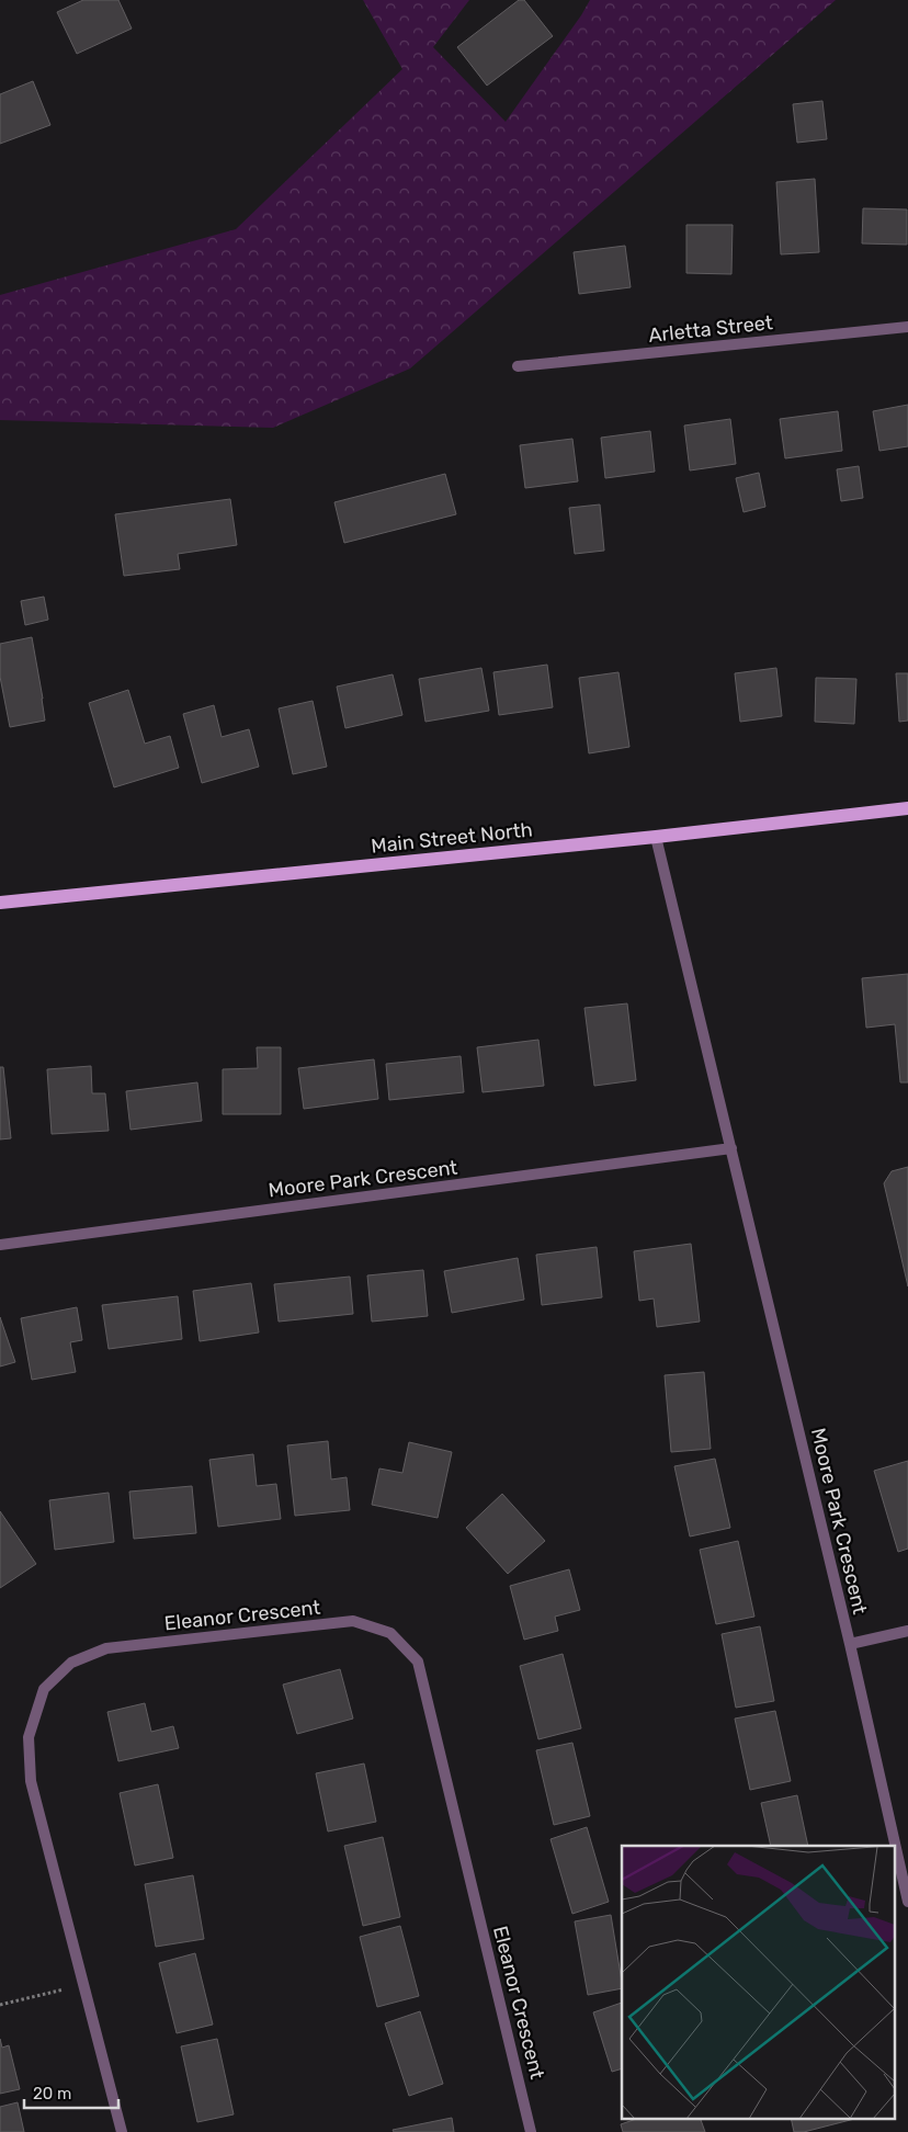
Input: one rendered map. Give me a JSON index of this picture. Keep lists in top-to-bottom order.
{
  "streets": {
    "main road": ["Main Street North"],
    "street": ["Arletta Street", "Moore Park Crescent", "Eleanor Crescent"]
  },
  "crossings": [
    ["Main Street North", "Moore Park Crescent"]
  ],
  "scale_bar": "20 m"
}
